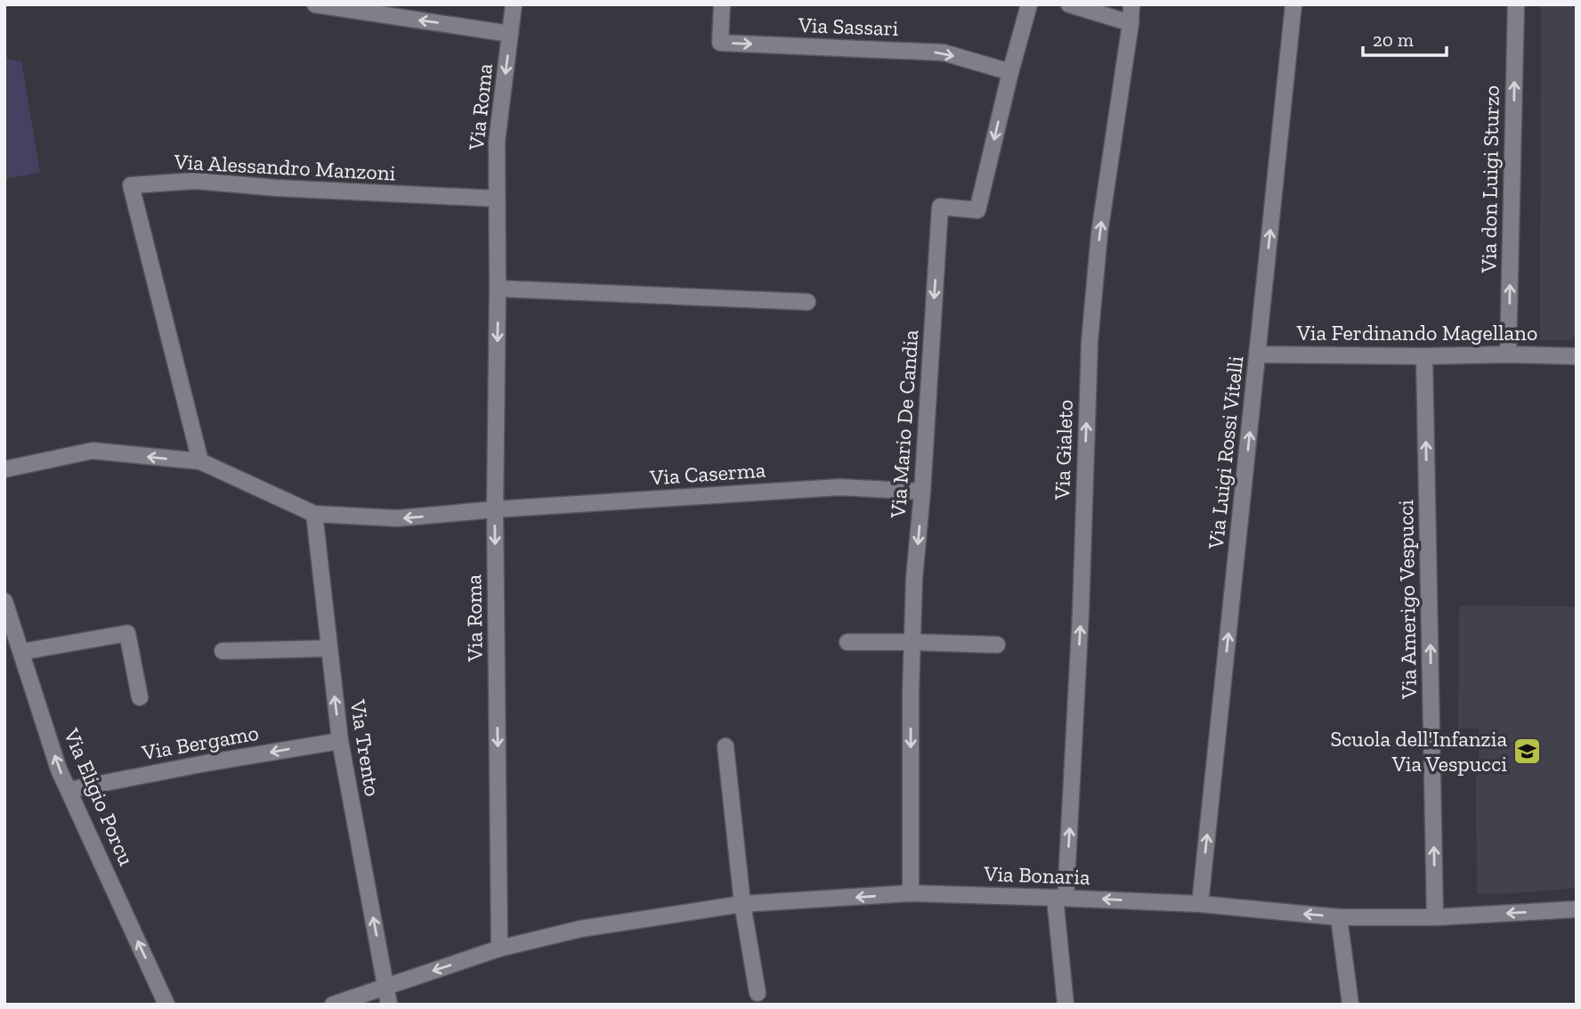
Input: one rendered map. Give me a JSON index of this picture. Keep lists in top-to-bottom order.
{
  "streets": {
    "street": [
      "Via Sassari",
      "Via Roma",
      "Via Alessandro Manzoni",
      "Via don Luigi Sturzo",
      "Via Ferdinando Magellano",
      "Via Mario De Candia",
      "Via Gialeto",
      "Via Luigi Rossi Vitelli",
      "Via Caserma",
      "Via Amerigo Vespucci",
      "Via Bergamo",
      "Via Trento",
      "Via Eligio Porcu",
      "Via Bonaria"
    ]
  },
  "crossings": [
    ["Via Sassari", "Via Mario De Candia"],
    ["Via Roma", "Via Alessandro Manzoni"],
    ["Via Roma", "Via Caserma"],
    ["Via Roma", "Via Bonaria"],
    ["Via don Luigi Sturzo", "Via Ferdinando Magellano"],
    ["Via Ferdinando Magellano", "Via Luigi Rossi Vitelli"],
    ["Via Ferdinando Magellano", "Via Amerigo Vespucci"],
    ["Via Mario De Candia", "Via Caserma"],
    ["Via Mario De Candia", "Via Bonaria"],
    ["Via Gialeto", "Via Bonaria"],
    ["Via Luigi Rossi Vitelli", "Via Bonaria"],
    ["Via Caserma", "Via Trento"],
    ["Via Amerigo Vespucci", "Via Bonaria"],
    ["Via Bergamo", "Via Trento"],
    ["Via Bergamo", "Via Eligio Porcu"],
    ["Via Trento", "Via Bonaria"]
  ],
  "one_way": [
    "Via Sassari",
    "Via Roma",
    "Via don Luigi Sturzo",
    "Via Mario De Candia",
    "Via Gialeto",
    "Via Luigi Rossi Vitelli",
    "Via Amerigo Vespucci",
    "Via Trento",
    "Via Eligio Porcu",
    "Via Bonaria"
  ],
  "places": {
    "school or university": ["Scuola dell'Infanzia Via Vespucci"]
  },
  "scale_bar": "20 m"
}
